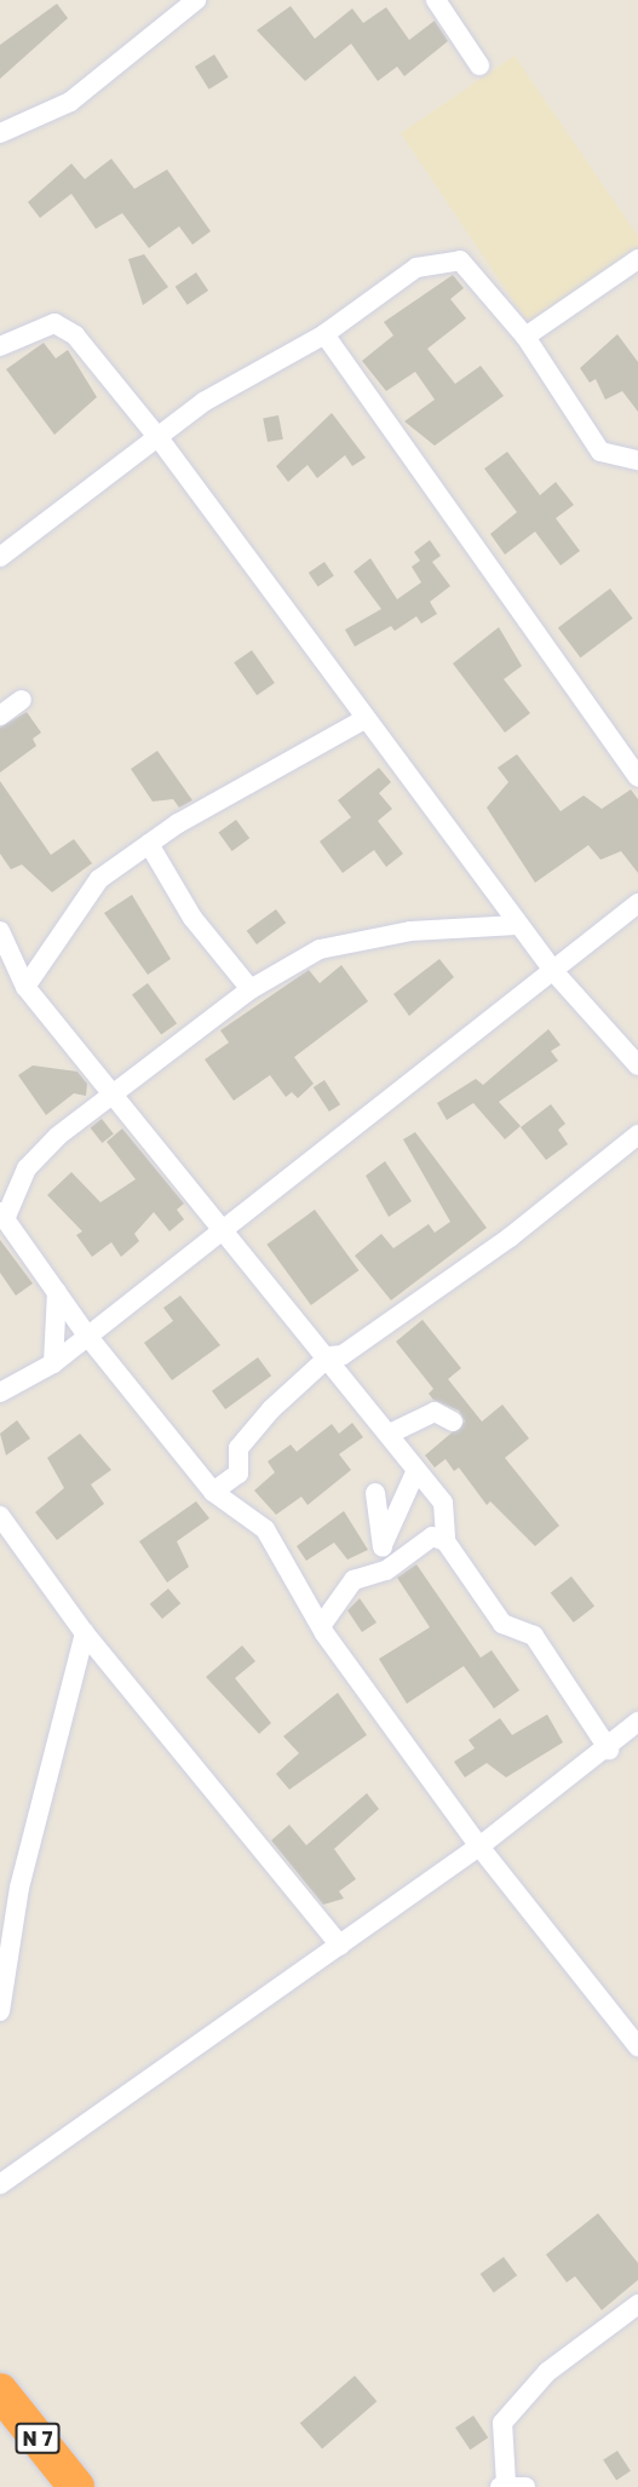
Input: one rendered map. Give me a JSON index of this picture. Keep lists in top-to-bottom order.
{
  "streets": {
    "highway": ["N 7"]
  }
}
